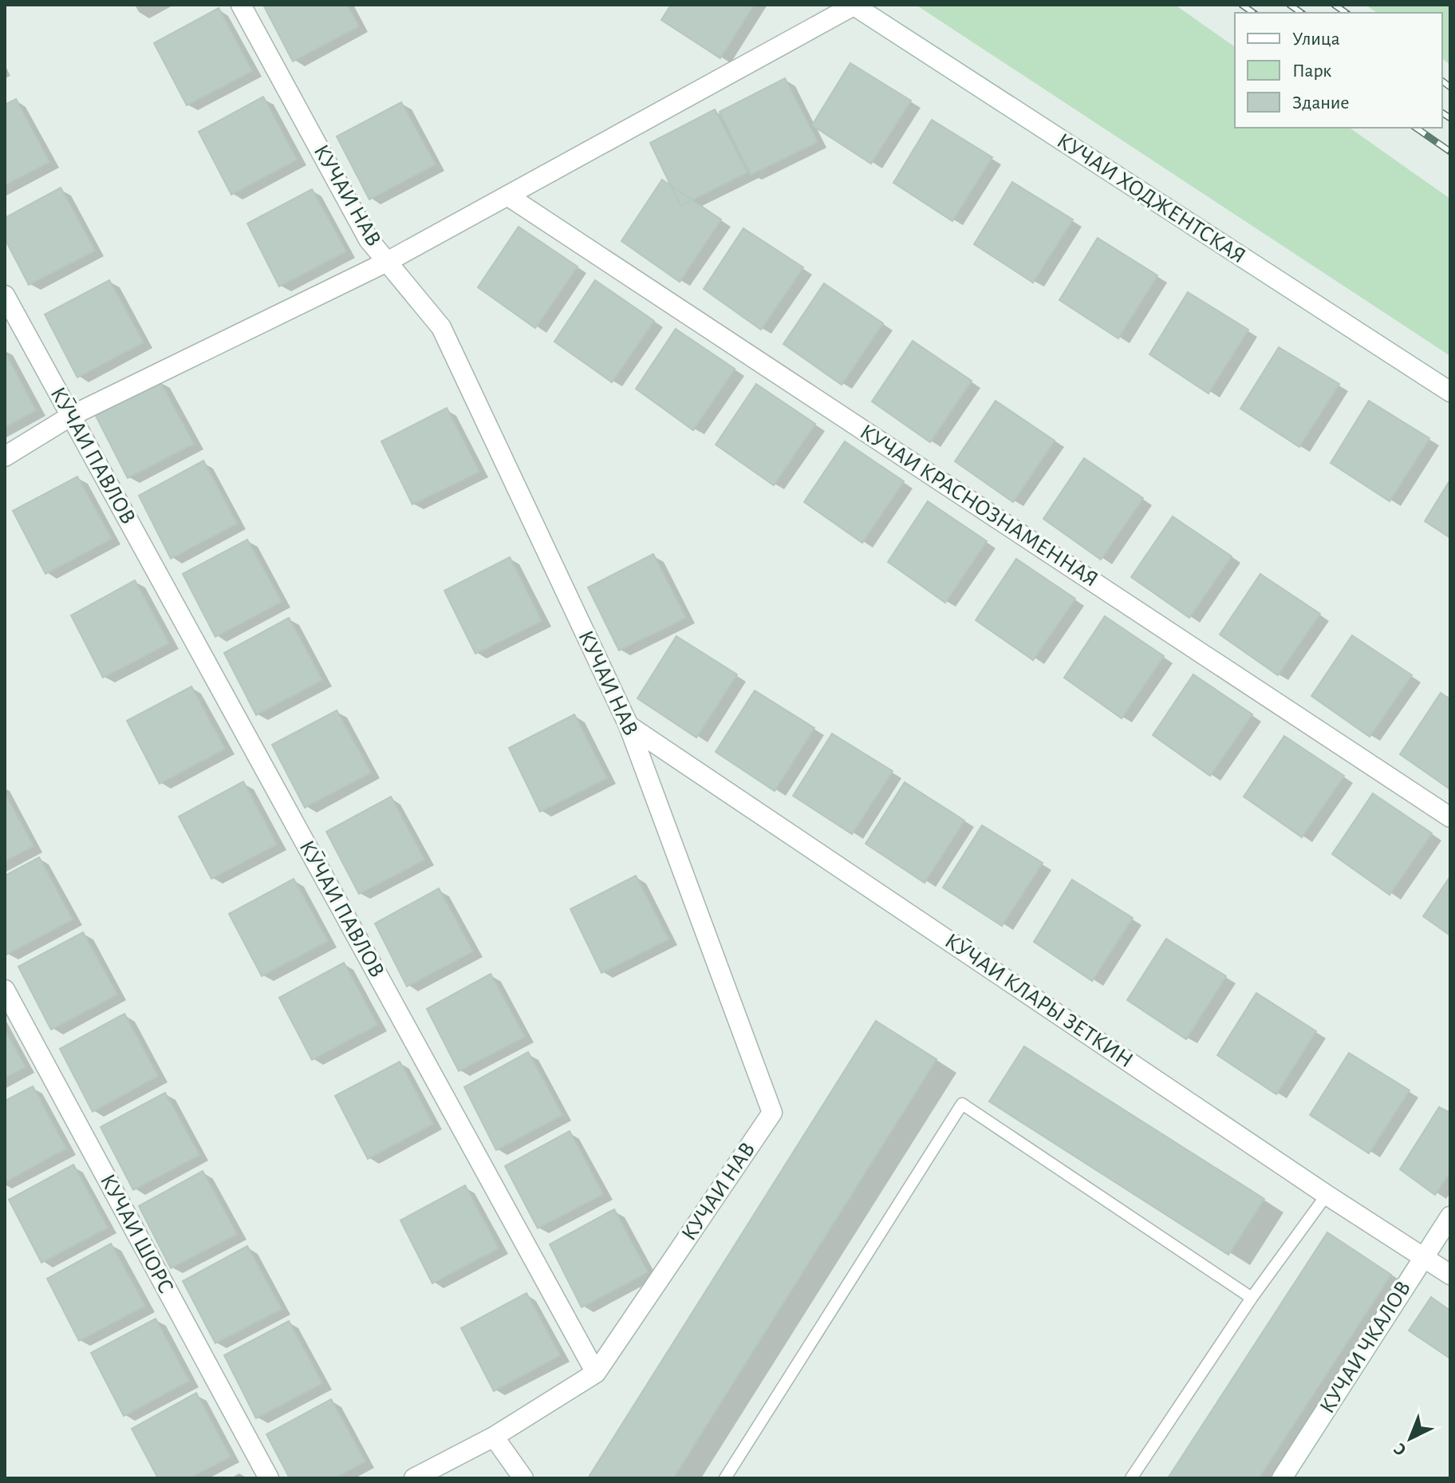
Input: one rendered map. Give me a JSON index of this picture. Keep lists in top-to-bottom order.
{
  "streets": {
    "street": [
      "КУЧАИ НАВ",
      "КУЧАИ ХОДЖЕНТСКАЯ",
      "КӮЧАИ ПАВЛОВ",
      "КУЧАИ КРАСНОЗНАМЕННАЯ",
      "КӮЧАИ КЛАРЫ ЗЕТКИН",
      "КУЧАИ ШОРС",
      "КУЧАИ ЧКАЛОВ"
    ]
  },
  "crossings": [
    ["КУЧАИ НАВ", "КӮЧАИ ПАВЛОВ"],
    ["КУЧАИ НАВ", "КӮЧАИ КЛАРЫ ЗЕТКИН"],
    ["КӮЧАИ КЛАРЫ ЗЕТКИН", "КУЧАИ ЧКАЛОВ"]
  ],
  "legend": ["Улица", "Парк", "Здание"],
  "north": "bottom left"
}
